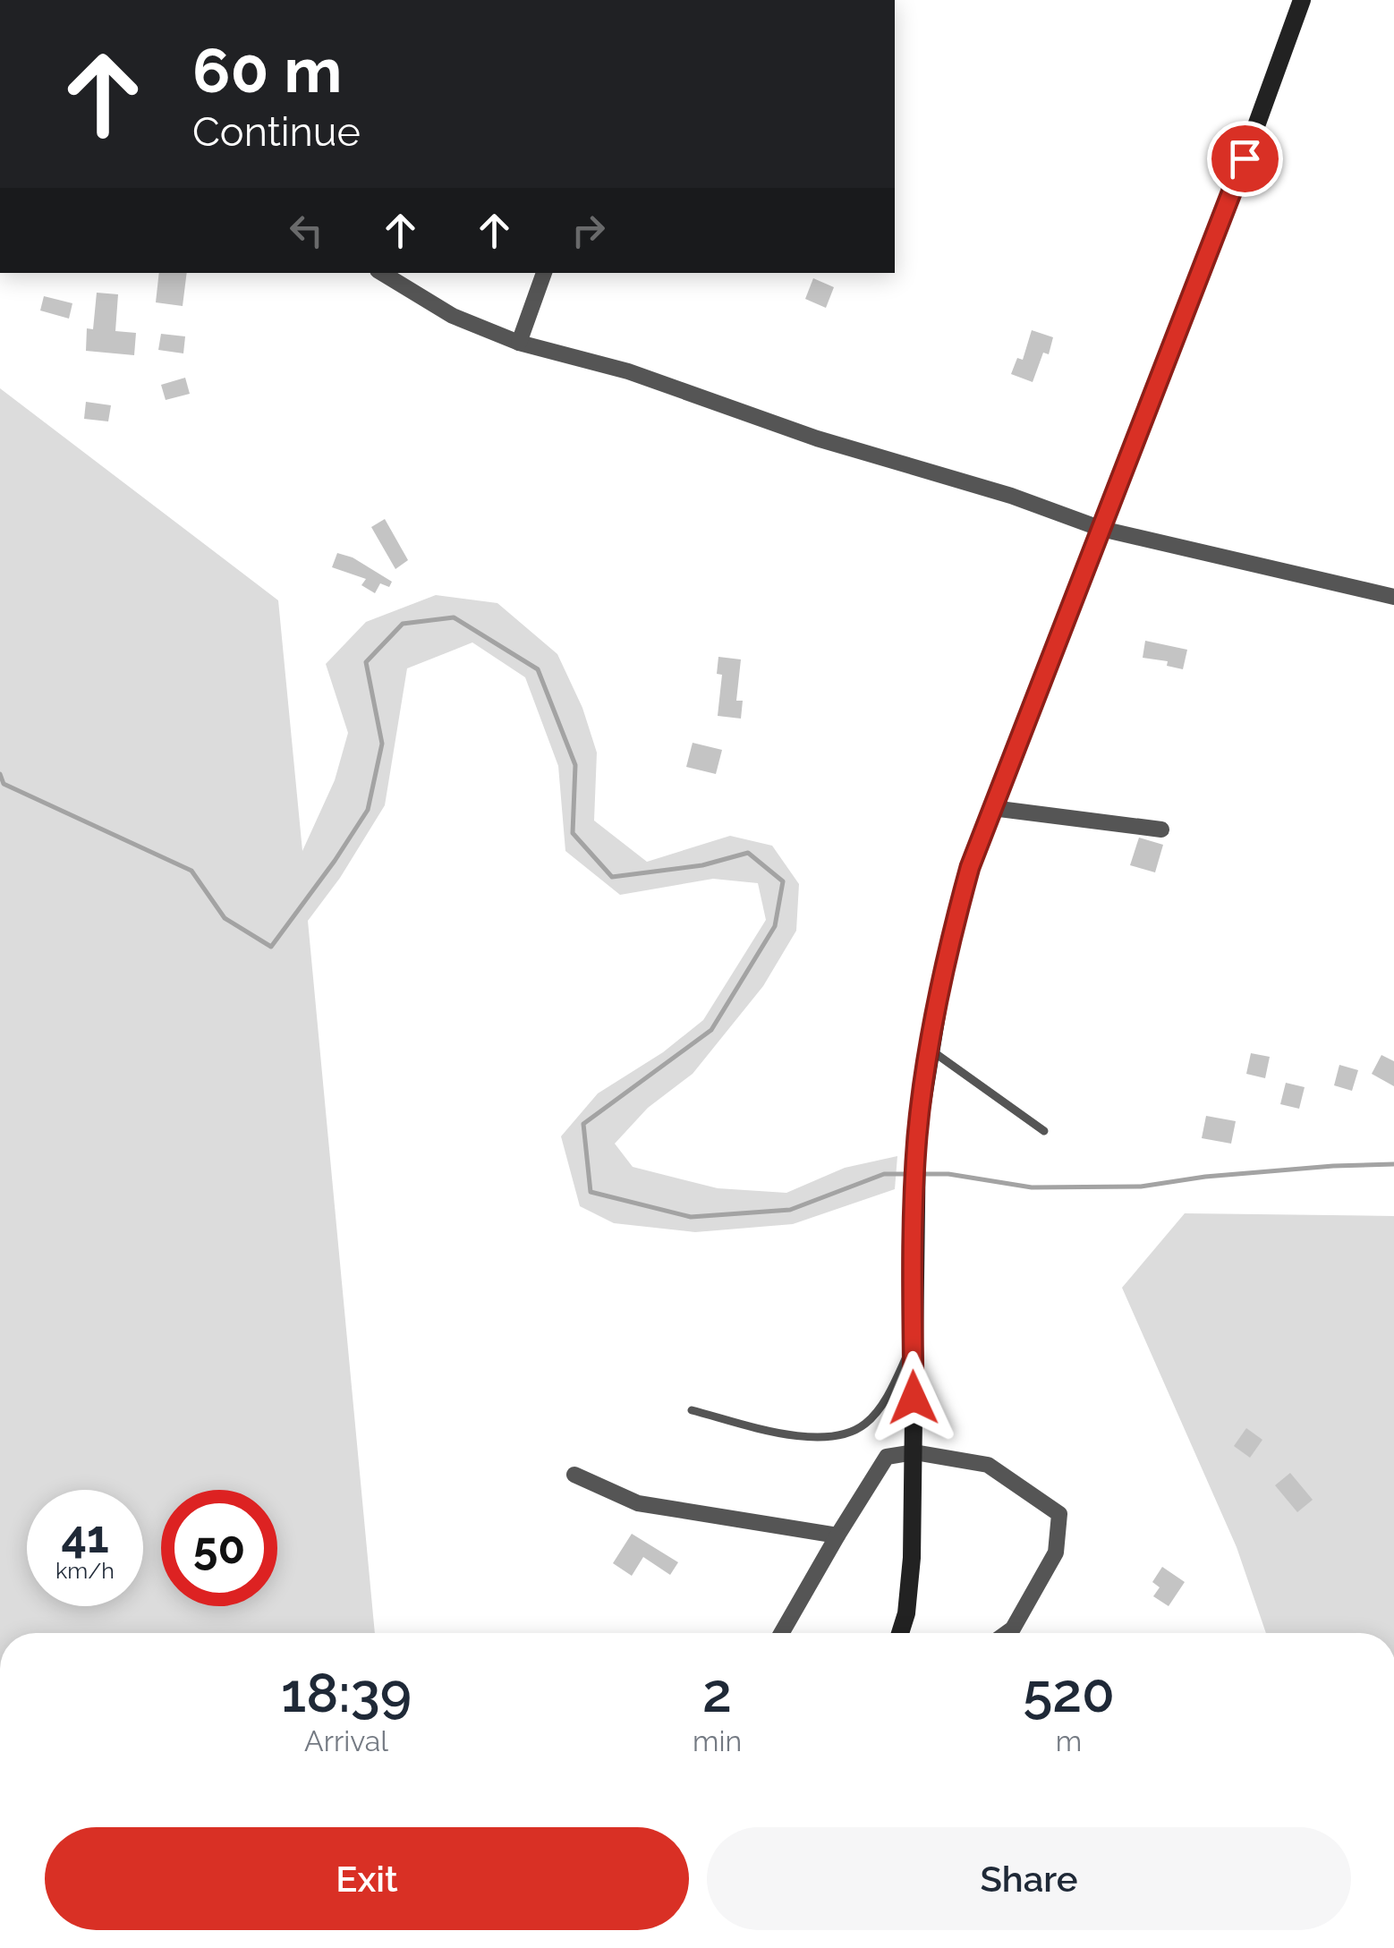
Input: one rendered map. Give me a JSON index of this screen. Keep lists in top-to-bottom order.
{
  "page": {
    "turn": ["60 m", "Continue"],
    "speed": "41 km/h",
    "limit": "50",
    "eta": [
      "18:39",
      "Arrival",
      "2",
      "min",
      "520",
      "m"
    ],
    "buttons": ["Exit", "Share"]
  }
}
